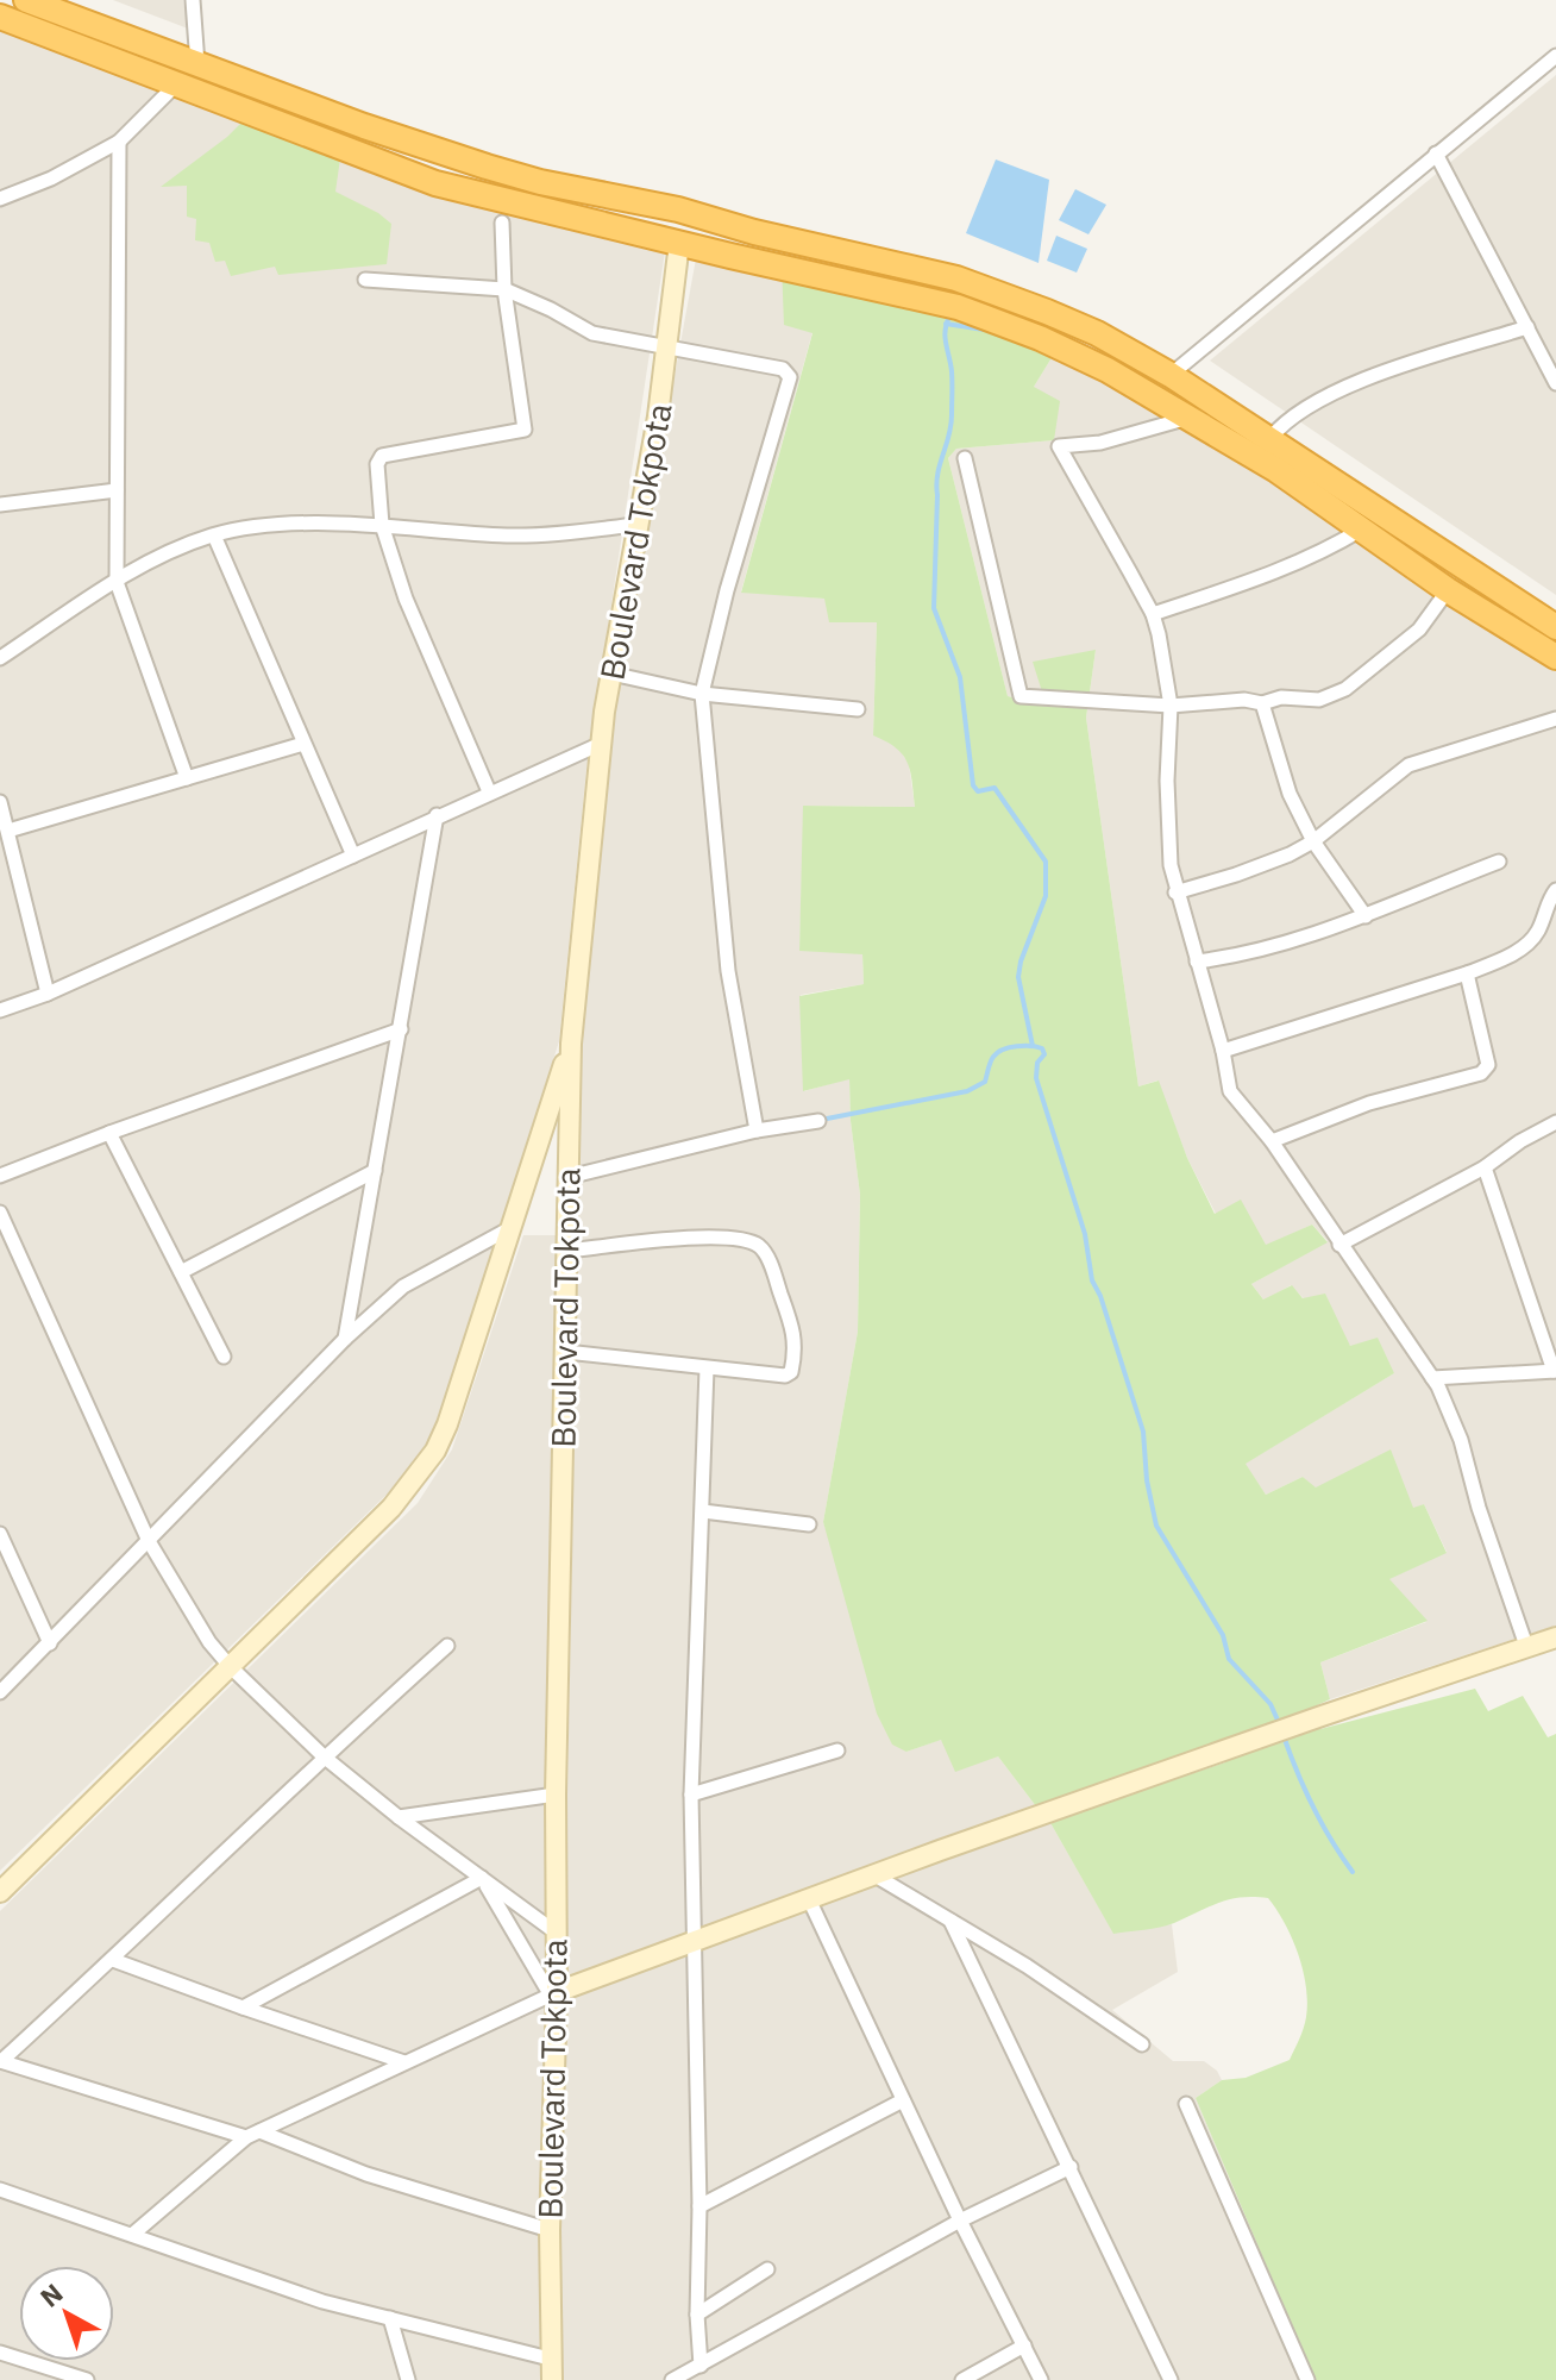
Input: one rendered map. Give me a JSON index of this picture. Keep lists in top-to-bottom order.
{
  "streets": {
    "street": ["Boulevard Tokpota"]
  },
  "north": "top left"
}
